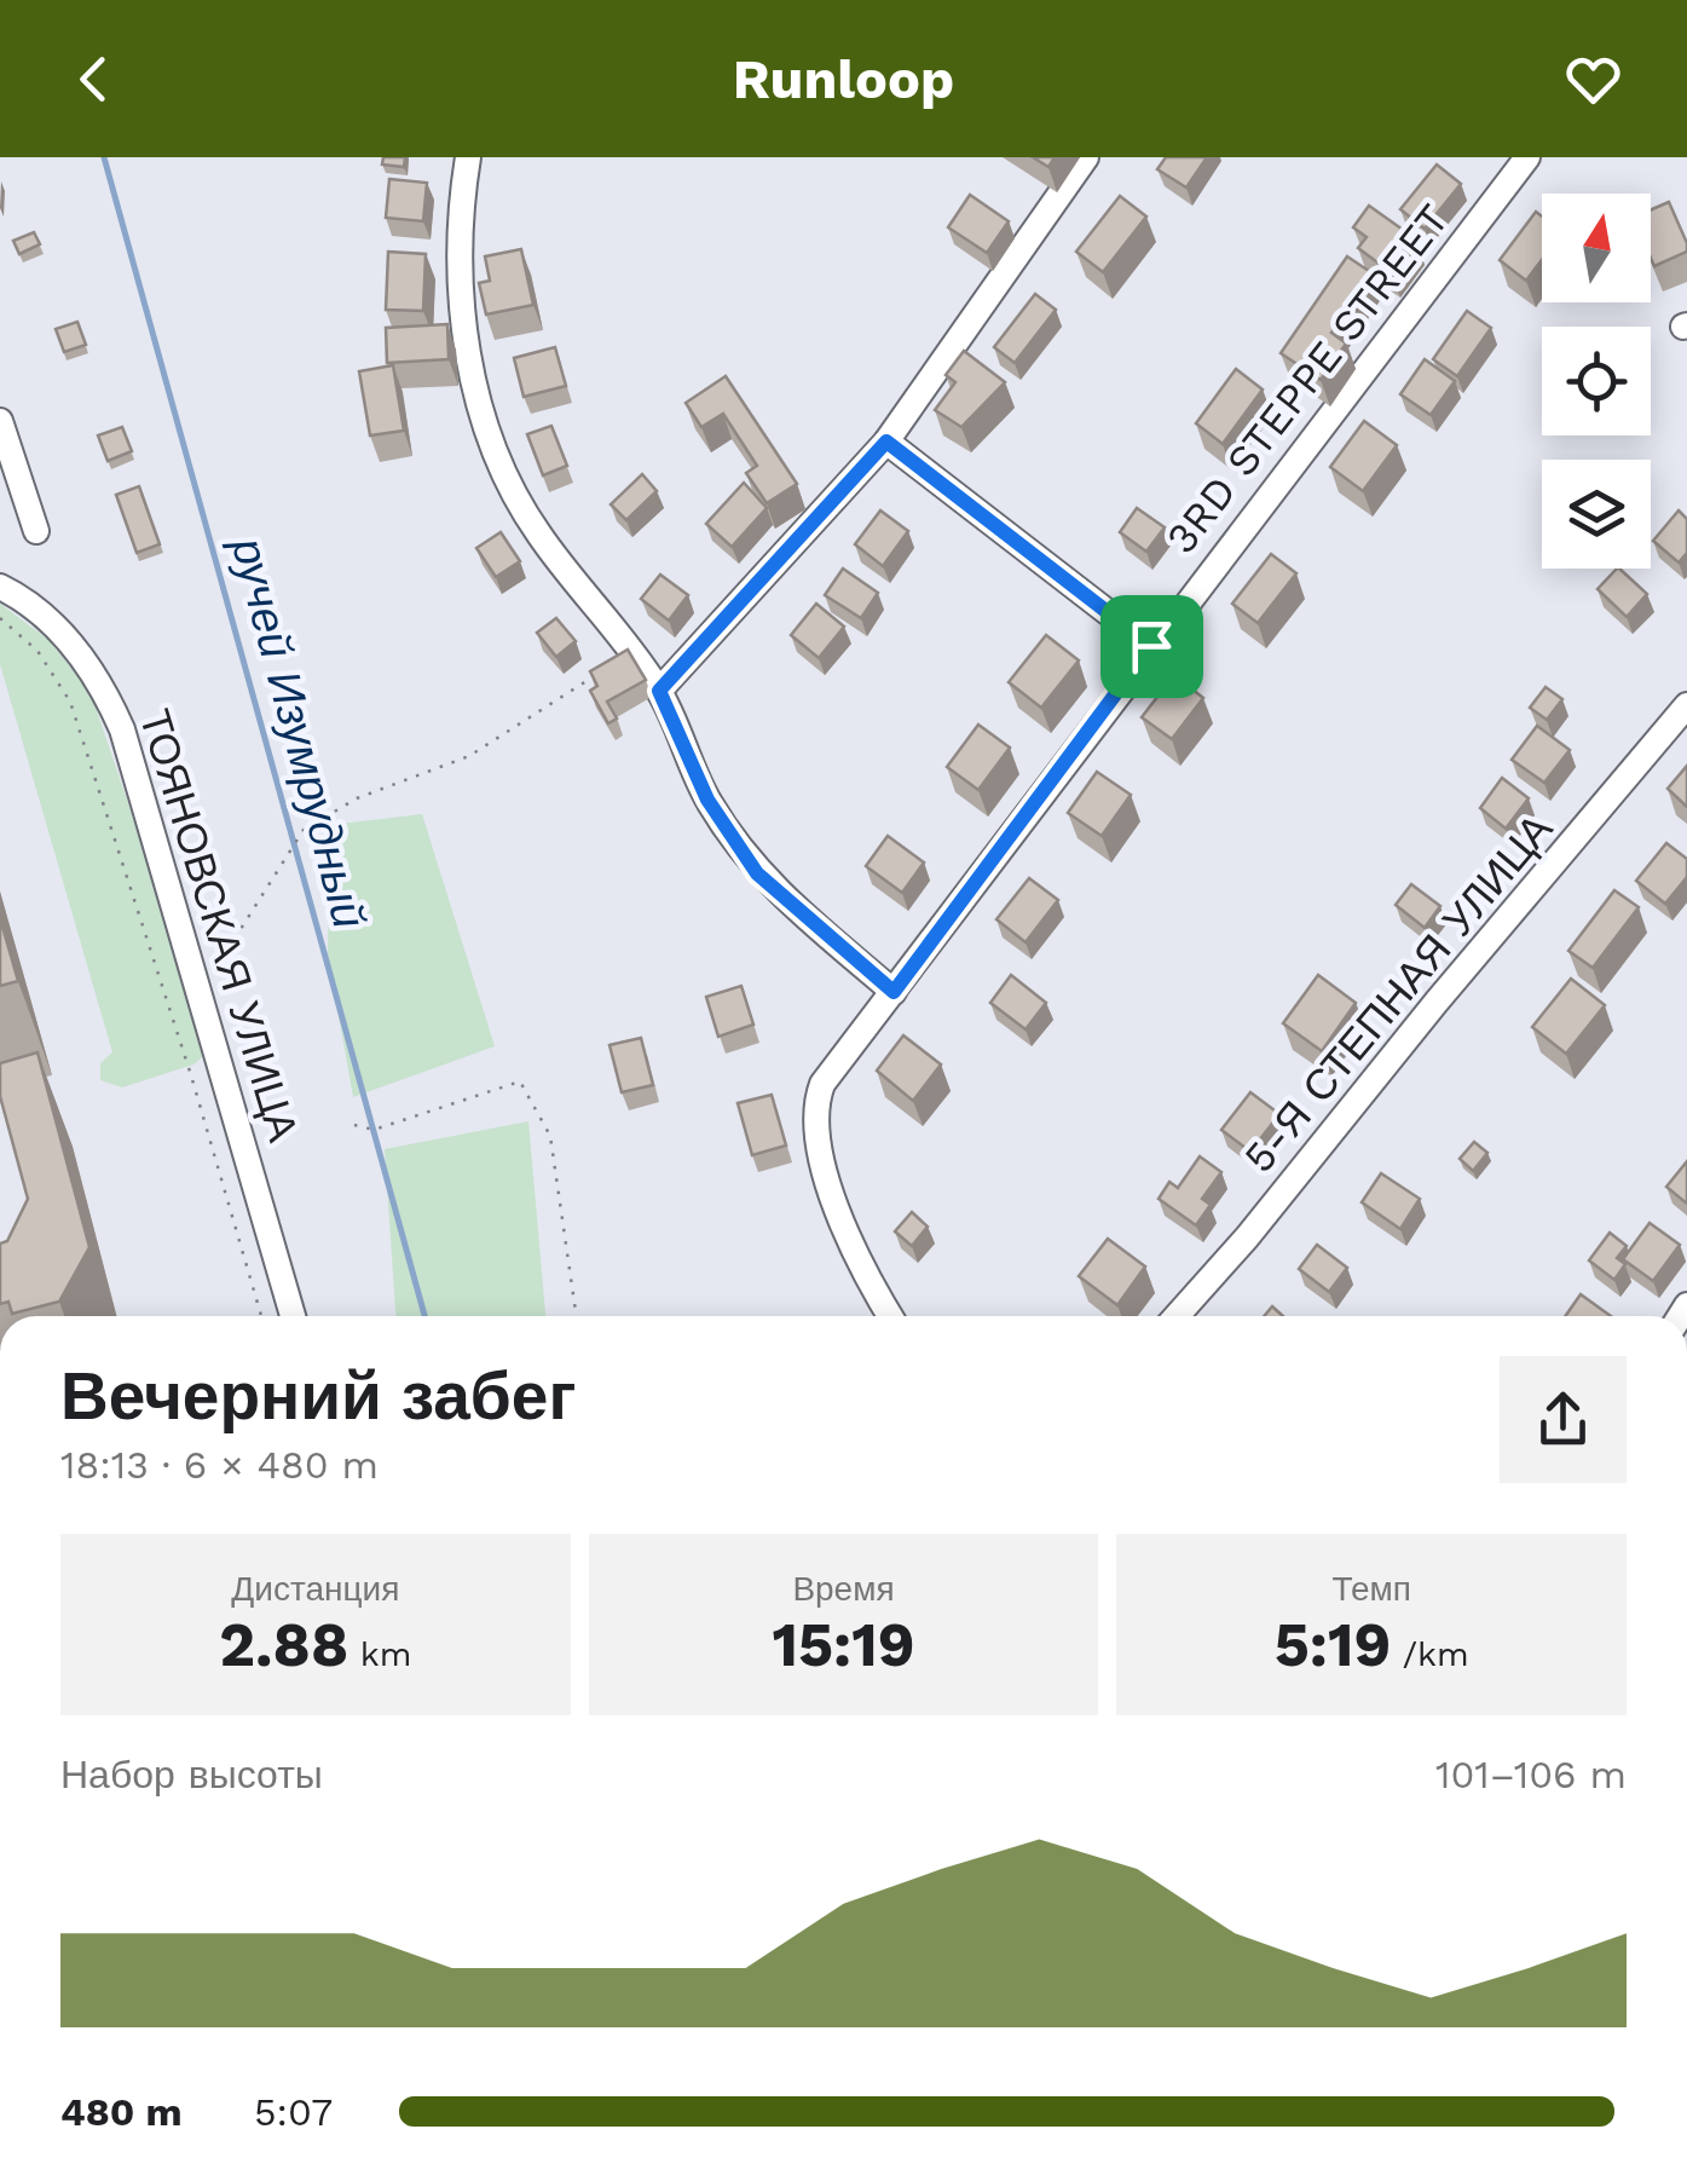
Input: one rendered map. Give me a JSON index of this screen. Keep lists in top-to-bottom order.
{
  "streets": {
    "street": ["3RD STEPPE STREET", "ТОЯНОВСКАЯ УЛИЦА", "5-Я СТЕПНАЯ УЛИЦА"]
  },
  "water": ["ручей Изумрудный"],
  "north": "top",
  "page": {
    "header": "Runloop",
    "heading": ["Вечерний забег", "18:13 · 6 × 480 m"],
    "stats": [
      ["Дистанция", "2.88 km"],
      ["Время", "15:19"],
      ["Темп", "5:19 /km"]
    ],
    "chart": ["Набор высоты", "101–106 m"],
    "list": [
      {
        "name": "480 m",
        "note": "5:07"
      }
    ]
  }
}
